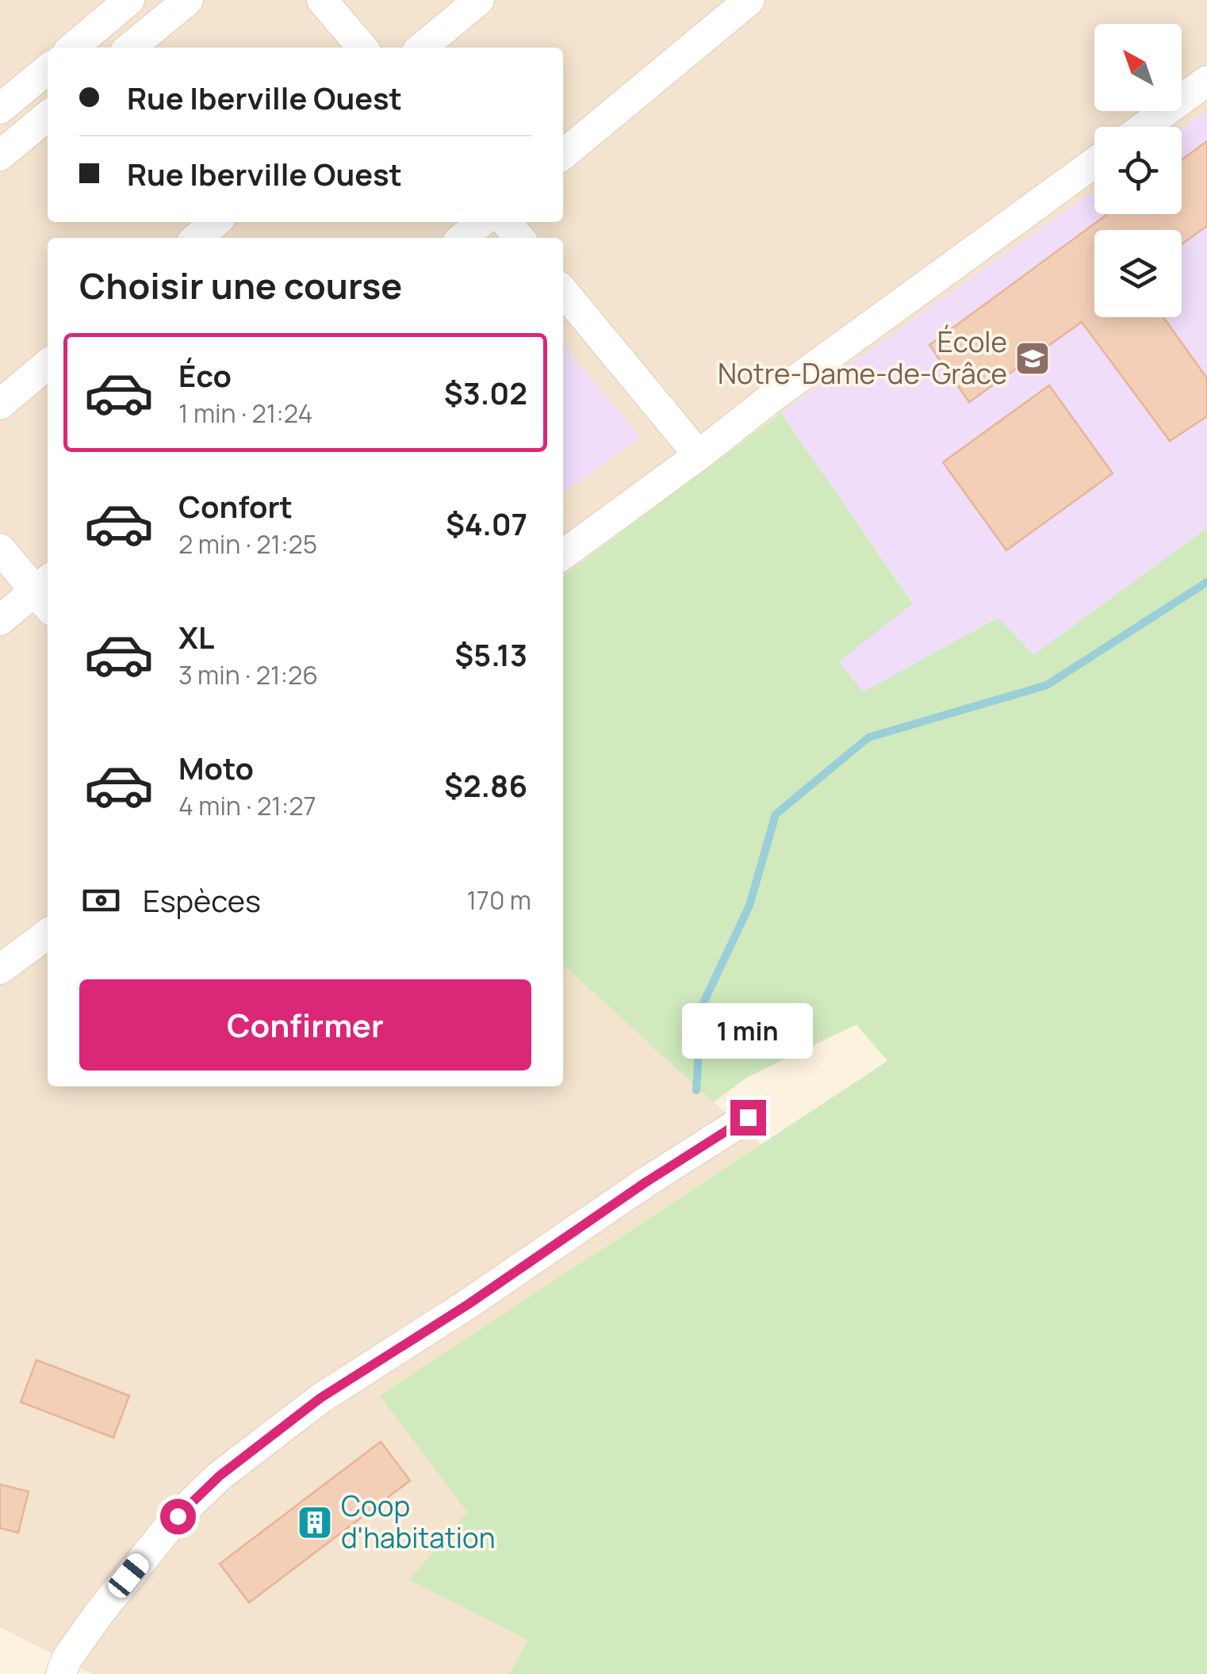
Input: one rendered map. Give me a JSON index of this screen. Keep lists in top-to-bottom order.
{
  "places": {
    "school or university": ["École Notre-Dame-de-Grâce"],
    "building": ["Coop d'habitation"]
  },
  "north": "top left",
  "page": {
    "banner": ["Rue Iberville Ouest", "Rue Iberville Ouest"],
    "heading": "Choisir une course",
    "list": [
      {
        "name": "Éco",
        "note": "1 min · 21:24",
        "value": "$3.02"
      },
      {
        "name": "Confort",
        "note": "2 min · 21:25",
        "value": "$4.07"
      },
      {
        "name": "XL",
        "note": "3 min · 21:26",
        "value": "$5.13"
      },
      {
        "name": "Moto",
        "note": "4 min · 21:27",
        "value": "$2.86"
      }
    ],
    "pay": ["Espèces", "170 m"],
    "buttons": "Confirmer",
    "bubble": "1 min"
  }
}
